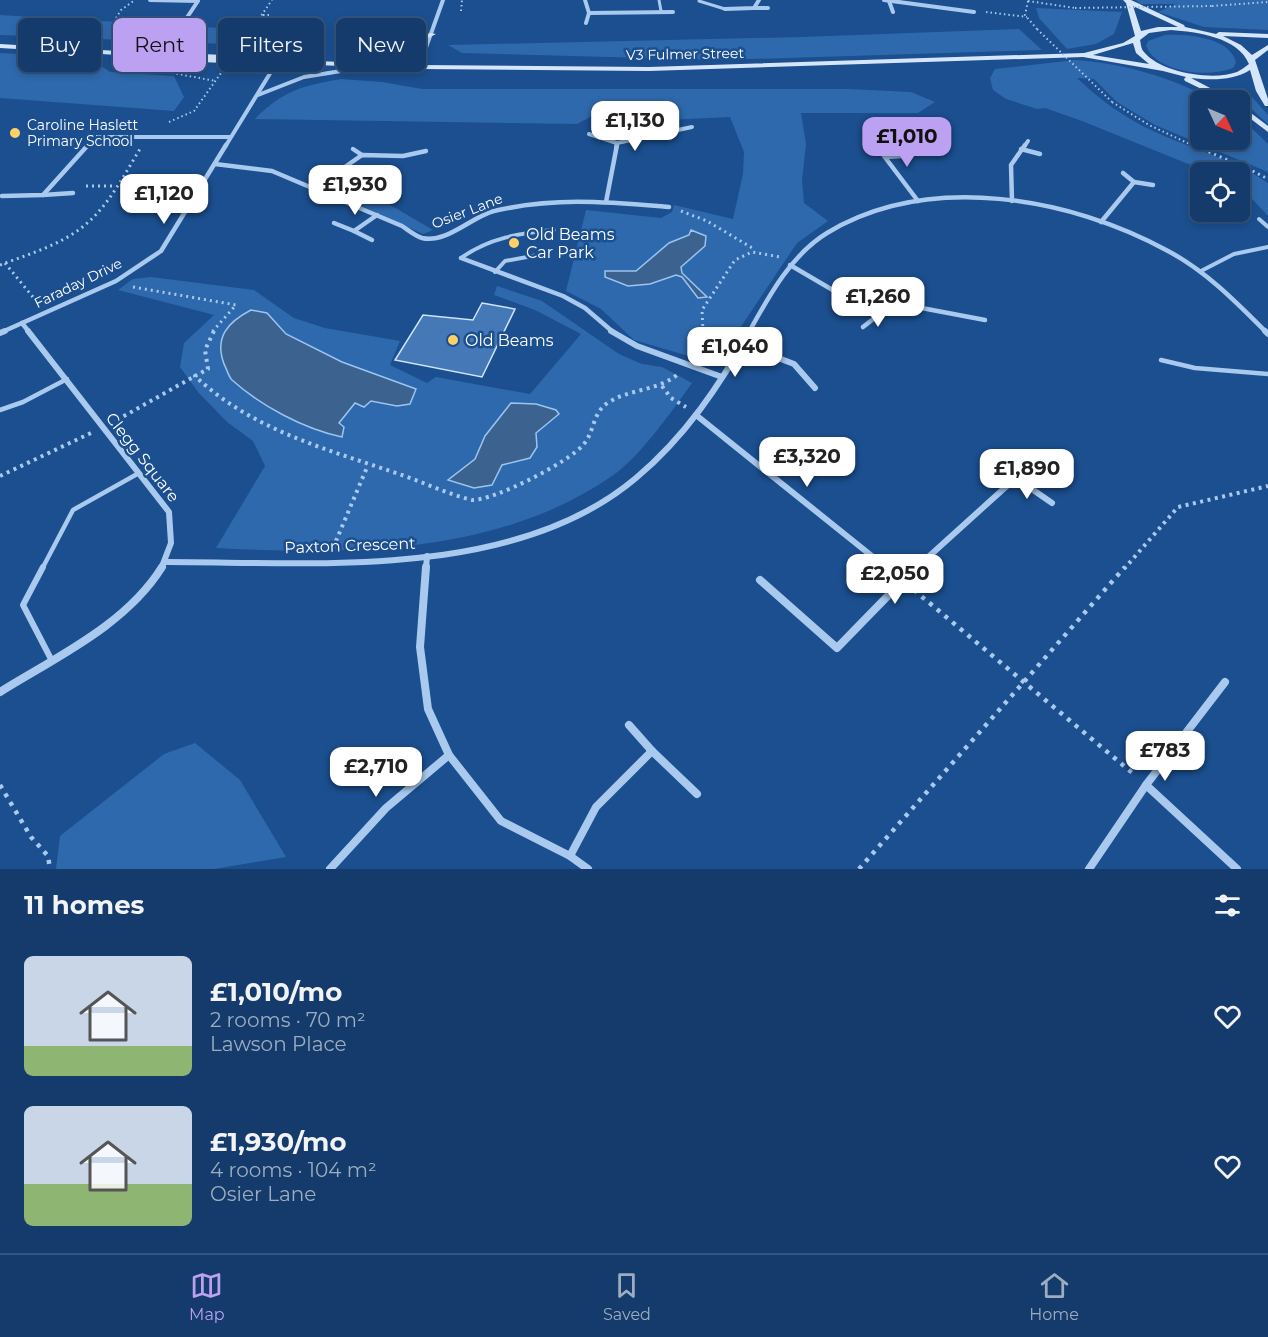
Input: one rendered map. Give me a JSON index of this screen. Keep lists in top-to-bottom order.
{
  "streets": {
    "street": [
      "V3 Fulmer Street",
      "Osier Lane",
      "Faraday Drive",
      "Clegg Square",
      "Paxton Crescent"
    ]
  },
  "crossings": [
    ["Osier Lane", "Faraday Drive"],
    ["Faraday Drive", "Clegg Square"],
    ["Clegg Square", "Paxton Crescent"]
  ],
  "places": ["Caroline Haslett Primary School", "Old Beams Car Park", "Old Beams"],
  "north": "bottom right",
  "page": {
    "chip": [
      "Buy",
      "Rent",
      "Filters",
      "New"
    ],
    "price": [
      "£1,130",
      "£1,010",
      "£1,930",
      "£1,120",
      "£1,260",
      "£1,040",
      "£3,320",
      "£1,890",
      "£2,050",
      "£783",
      "£2,710"
    ],
    "heading": "11 homes",
    "list": [
      {
        "name": "£1,010/mo",
        "note": "2 rooms · 70 m² · Lawson Place"
      },
      {
        "name": "£1,930/mo",
        "note": "4 rooms · 104 m² · Osier Lane"
      }
    ],
    "tabs": ["Map", "Saved", "Home"]
  }
}
